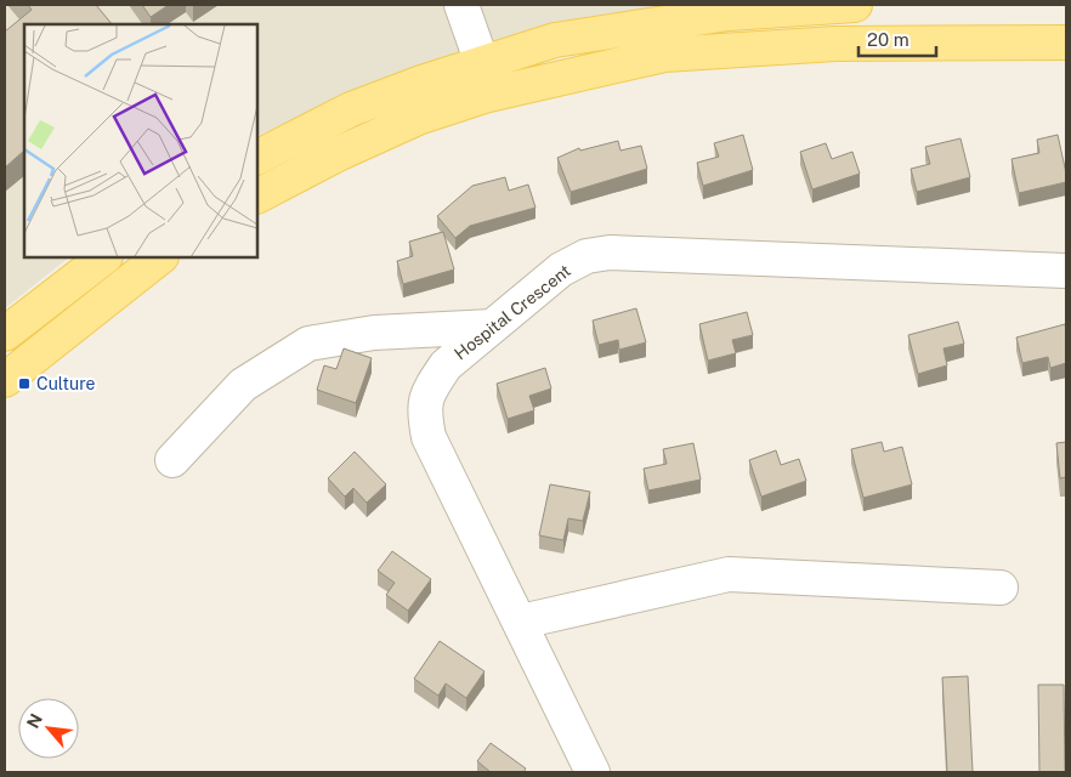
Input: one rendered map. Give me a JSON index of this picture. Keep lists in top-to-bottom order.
{
  "streets": {
    "street": ["Hospital Crescent"]
  },
  "places": {
    "transit": ["Culture"]
  },
  "scale_bar": "20 m",
  "north": "top left"
}
